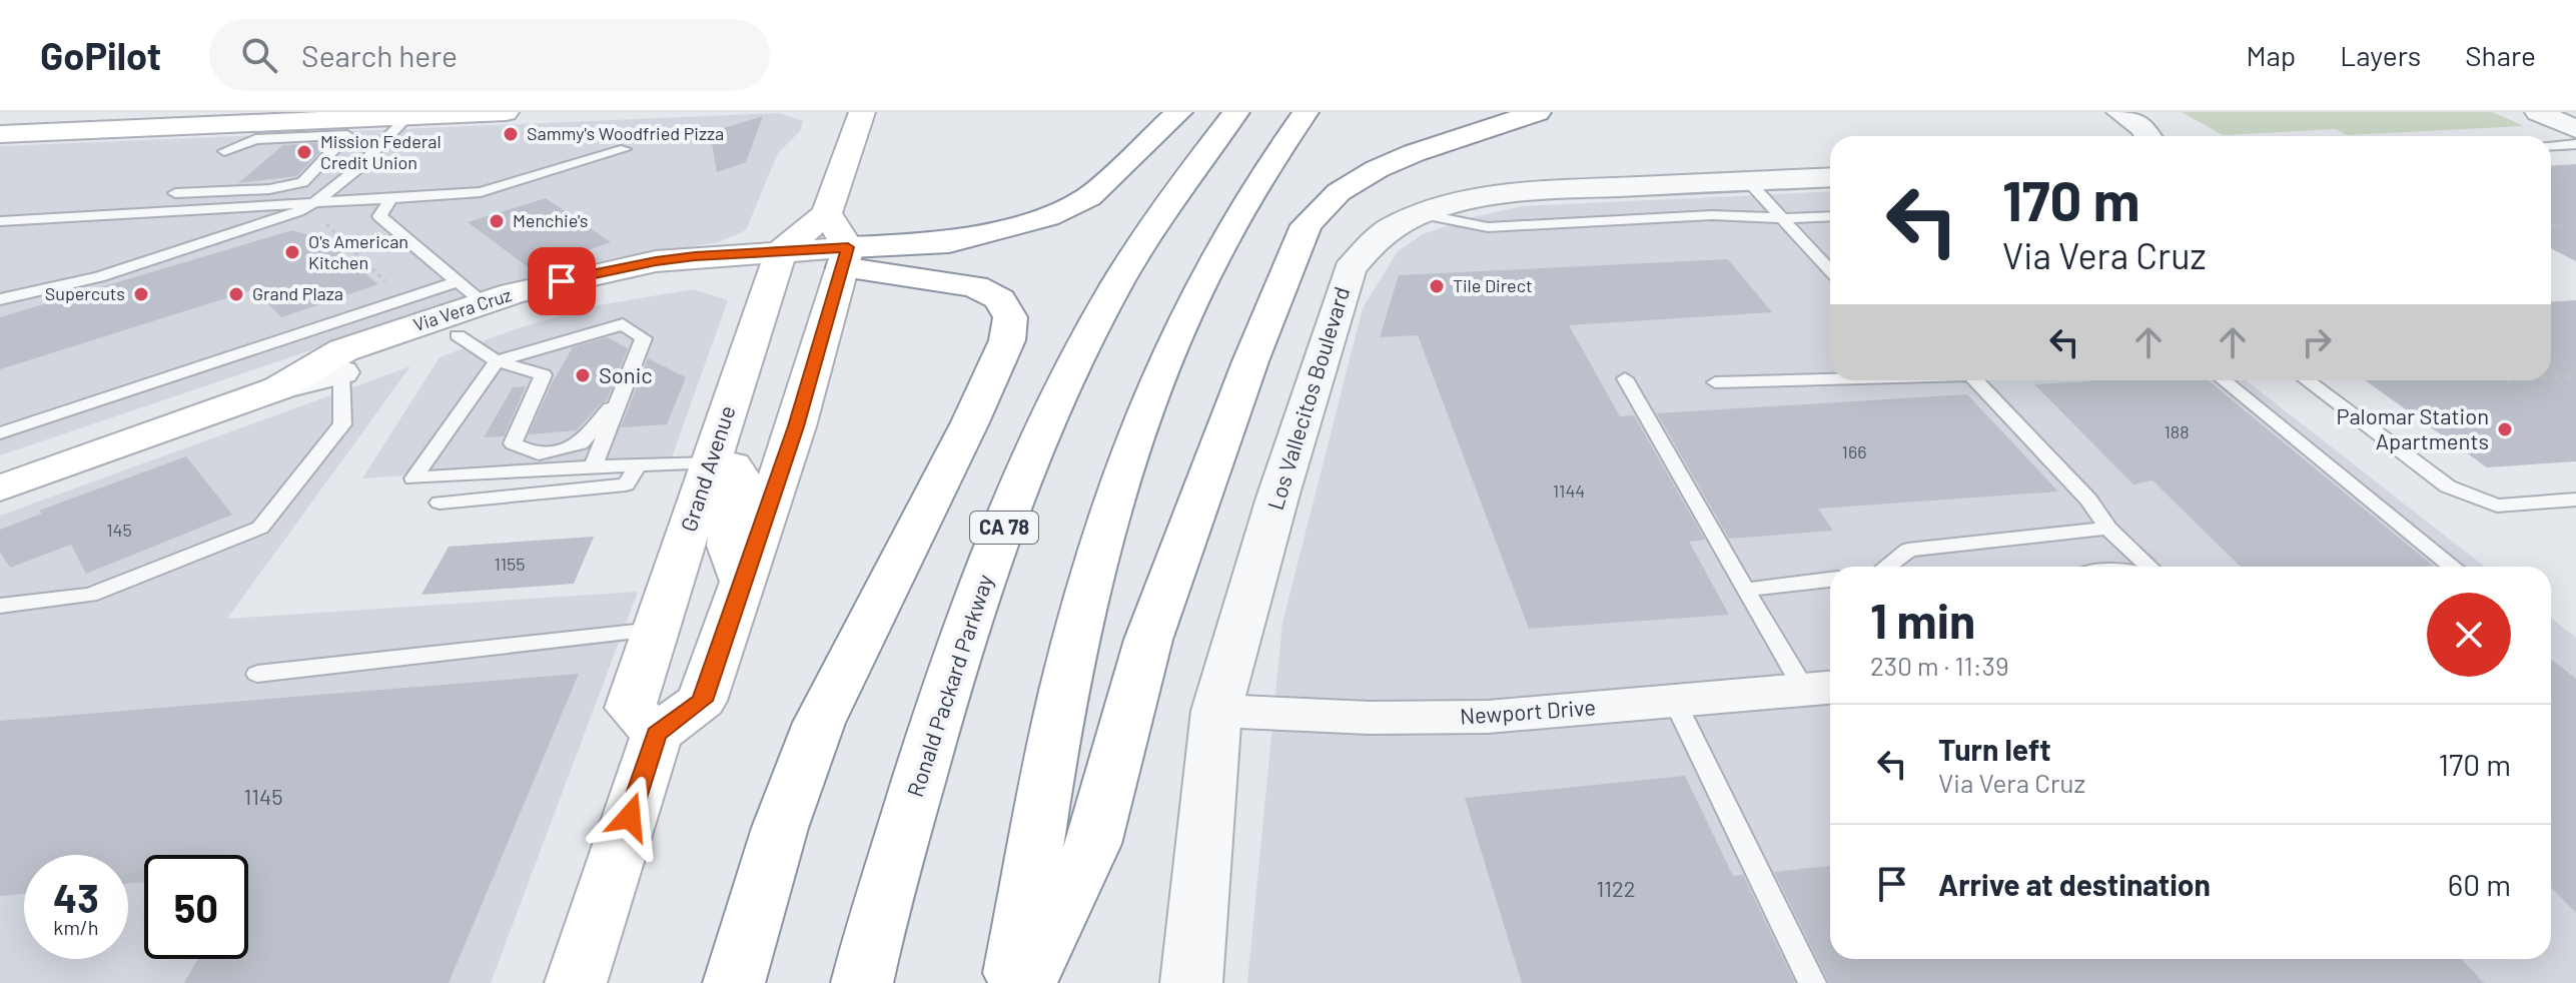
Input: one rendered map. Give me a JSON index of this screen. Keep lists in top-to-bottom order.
{
  "streets": {
    "main road": [
      "Via Vera Cruz",
      "Grand Avenue",
      "CA 78",
      "Ronald Packard Parkway"
    ],
    "street": ["Los Vallecitos Boulevard", "Newport Drive"]
  },
  "crossings": [
    ["Via Vera Cruz", "Grand Avenue"],
    ["Los Vallecitos Boulevard", "Newport Drive"]
  ],
  "places": [
    "Sammy's Woodfried Pizza",
    "Mission Federal Credit Union",
    "Menchie's",
    "O's American Kitchen",
    "Tile Direct",
    "Supercuts",
    "Grand Plaza",
    "Sonic",
    "Palomar Station Apartments"
  ],
  "house_numbers": [
    "188",
    "166",
    "1144",
    "145",
    "1155",
    "1145",
    "1122"
  ],
  "page": {
    "header": "GoPilot",
    "search": "Search here",
    "nav": ["Map", "Layers", "Share"],
    "turn": ["170 m", "Via Vera Cruz"],
    "heading": ["1 min", "230 m · 11:39"],
    "list": [
      {
        "name": "Turn left",
        "note": "Via Vera Cruz",
        "value": "170 m"
      },
      {
        "name": "Arrive at destination",
        "value": "60 m"
      }
    ],
    "speed": "43 km/h",
    "limit": "50"
  }
}
